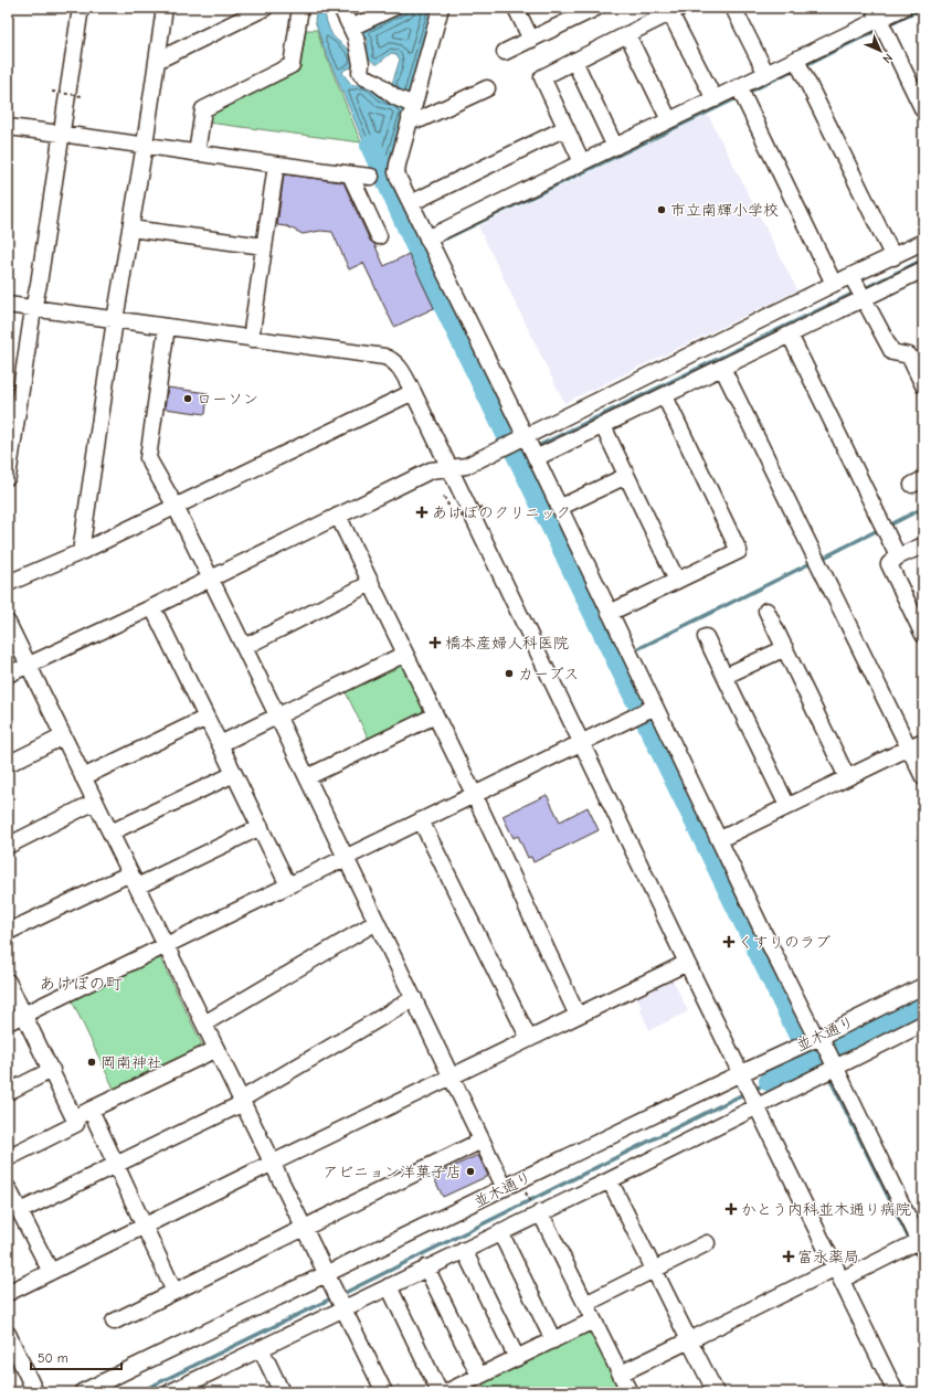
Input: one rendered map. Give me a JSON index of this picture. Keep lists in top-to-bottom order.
{
  "streets": {
    "street": ["並木通り"]
  },
  "districts": ["あけぼの町"],
  "places": {
    "other": [
      "市立南輝小学校",
      "ローソン",
      "カーブス",
      "岡南神社",
      "アビニョン洋菓子店"
    ],
    "health": [
      "あけぼのクリニック",
      "橋本産婦人科医院",
      "くすりのラブ",
      "かとう内科並木通り病院",
      "富永薬局"
    ]
  },
  "scale_bar": "50 m",
  "north": "bottom right"
}
